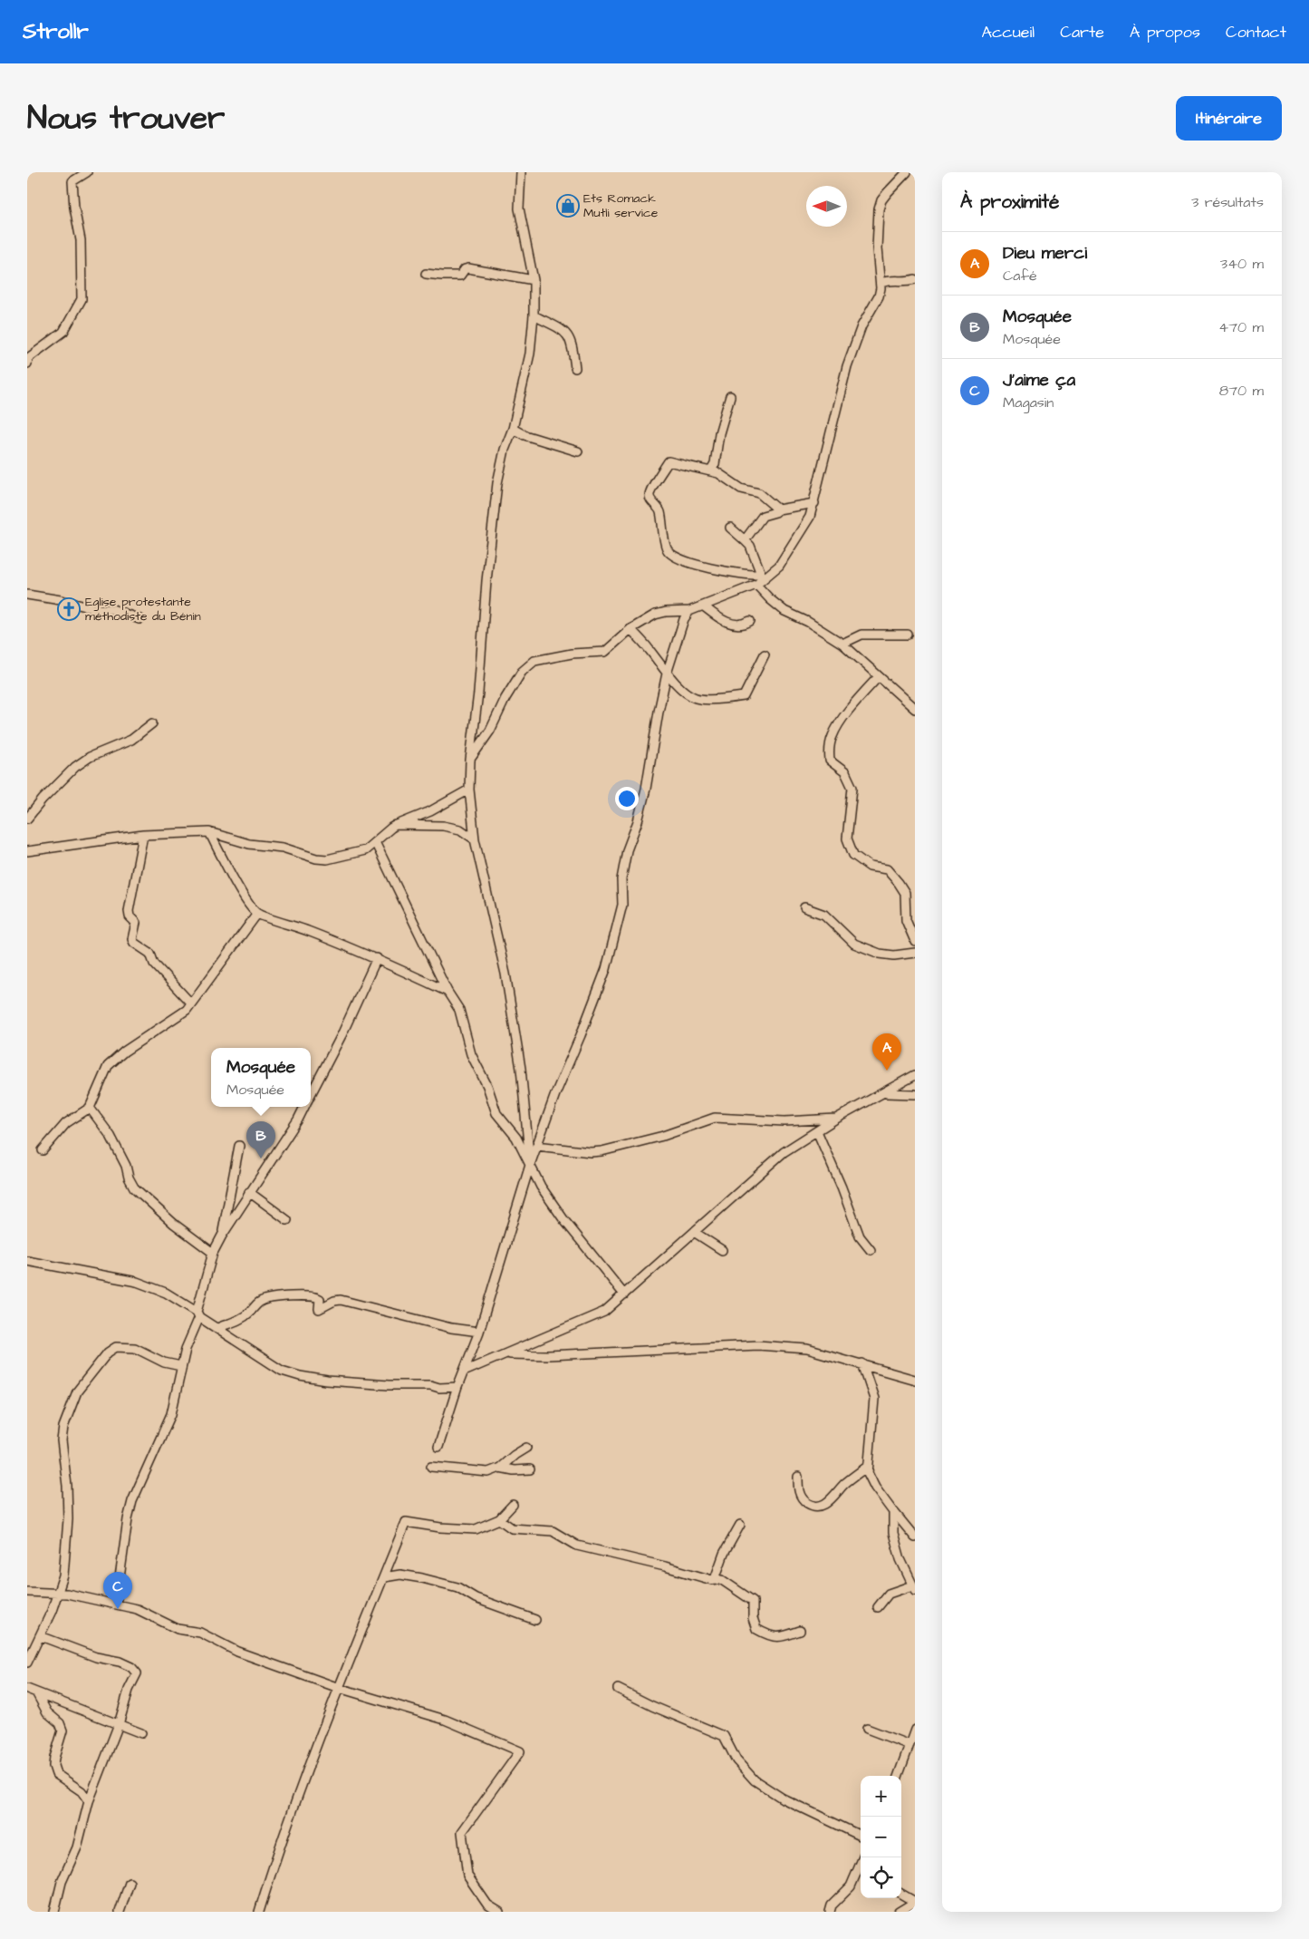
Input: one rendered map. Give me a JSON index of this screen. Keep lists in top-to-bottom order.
{
  "places": {
    "shop": ["Ets Romack Mutli service"],
    "church": ["Eglise protestante méthodiste du Bénin"]
  },
  "north": "left",
  "page": {
    "header": "Strollr",
    "nav": [
      "Accueil",
      "Carte",
      "À propos",
      "Contact"
    ],
    "title": "Nous trouver",
    "buttons": "Itinéraire",
    "heading": ["À proximité", "3 résultats"],
    "list": [
      {
        "mark": "A",
        "name": "Dieu merci",
        "note": "Café",
        "value": "340 m"
      },
      {
        "mark": "B",
        "name": "Mosquée",
        "note": "Mosquée",
        "value": "470 m"
      },
      {
        "mark": "C",
        "name": "J'aime ça",
        "note": "Magasin",
        "value": "870 m"
      }
    ],
    "pins": ["A", "B", "C"],
    "popup": ["Mosquée", "Mosquée"],
    "map_buttons": ["+", "−"]
  }
}
